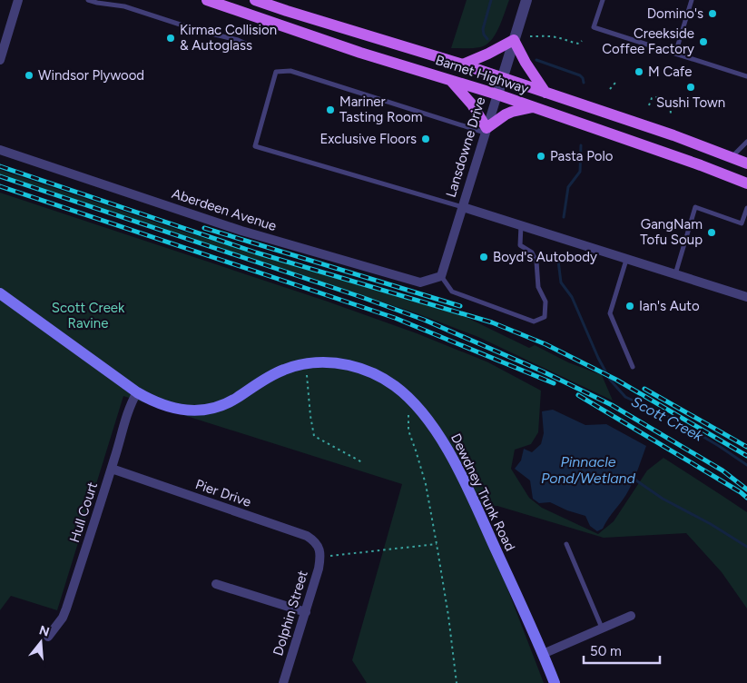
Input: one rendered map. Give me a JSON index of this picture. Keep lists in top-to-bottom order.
{
  "streets": {
    "main road": ["Barnet Highway", "Dewdney Trunk Road"],
    "street": [
      "Lansdowne Drive",
      "Aberdeen Avenue",
      "Pier Drive",
      "Hull Court",
      "Dolphin Street"
    ]
  },
  "crossings": [
    ["Barnet Highway", "Lansdowne Drive"],
    ["Lansdowne Drive", "Aberdeen Avenue"],
    ["Dewdney Trunk Road", "Hull Court"],
    ["Pier Drive", "Hull Court"],
    ["Pier Drive", "Dolphin Street"]
  ],
  "water": ["Scott Creek", "Pinnacle Pond/Wetland"],
  "parks": ["Scott Creek Ravine"],
  "places": [
    "Domino's",
    "Kirmac Collision & Autoglass",
    "Creekside Coffee Factory",
    "M Cafe",
    "Windsor Plywood",
    "Sushi Town",
    "Mariner Tasting Room",
    "Exclusive Floors",
    "Pasta Polo",
    "GangNam Tofu Soup",
    "Boyd's Autobody",
    "Ian's Auto"
  ],
  "scale_bar": "50 m",
  "north": "top"
}
